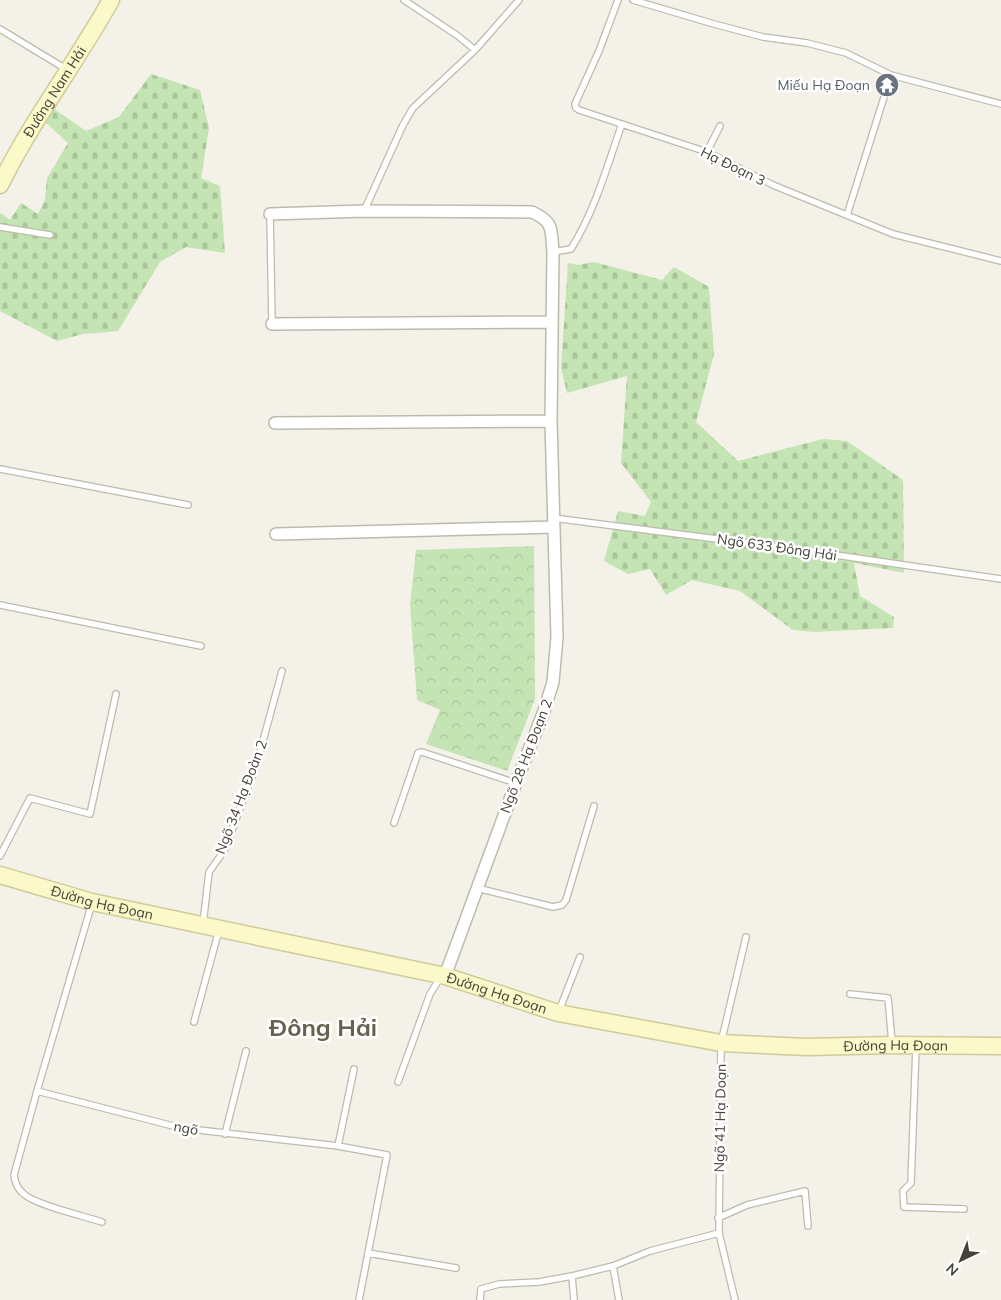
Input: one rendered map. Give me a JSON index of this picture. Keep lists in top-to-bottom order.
{
  "streets": {
    "street": ["Đường Nam Hải", "Ngõ 28 Hạ Đoạn 2", "Đường Hạ Đoạn"],
    "lane": [
      "Hạ Đoạn 3",
      "Ngõ 633 Đông Hải",
      "Ngõ 34 Hạ Đoàn 2",
      "Ngõ 41 Hạ Doạn",
      "ngõ"
    ]
  },
  "crossings": [
    ["Ngõ 633 Đông Hải", "Ngõ 28 Hạ Đoạn 2"],
    ["Ngõ 28 Hạ Đoạn 2", "Đường Hạ Đoạn"],
    ["Ngõ 34 Hạ Đoàn 2", "Đường Hạ Đoạn"],
    ["Đường Hạ Đoạn", "Ngõ 41 Hạ Doạn"]
  ],
  "districts": ["Đông Hải"],
  "places": {
    "temple": ["Miếu Hạ Đoạn"]
  },
  "north": "bottom left"
}
